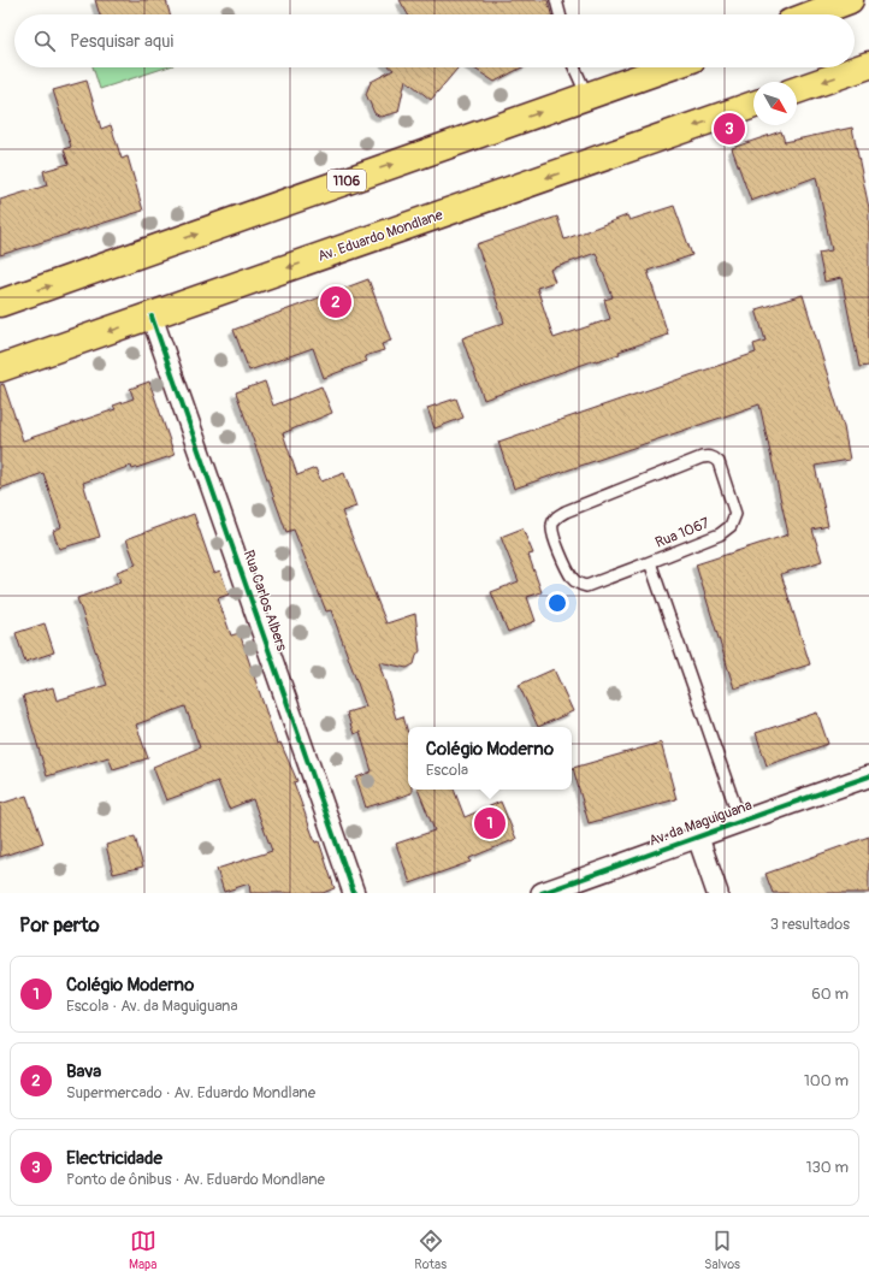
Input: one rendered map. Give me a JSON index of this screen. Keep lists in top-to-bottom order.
{
  "streets": {
    "main road": ["1106", "Av. Eduardo Mondlane"],
    "street": ["Rua Carlos Albers", "Av. da Maguiguana"],
    "lane": ["Rua 1067"]
  },
  "crossings": [
    ["Av. Eduardo Mondlane", "Rua Carlos Albers"],
    ["Rua 1067", "Av. da Maguiguana"]
  ],
  "north": "bottom right",
  "page": {
    "search": "Pesquisar aqui",
    "pins": ["3", "2", "1"],
    "popup": ["Colégio Moderno", "Escola"],
    "heading": ["Por perto", "3 resultados"],
    "list": [
      {
        "mark": "1",
        "name": "Colégio Moderno",
        "note": "Escola · Av. da Maguiguana",
        "value": "60 m"
      },
      {
        "mark": "2",
        "name": "Bava",
        "note": "Supermercado · Av. Eduardo Mondlane",
        "value": "100 m"
      },
      {
        "mark": "3",
        "name": "Electricidade",
        "note": "Ponto de ônibus · Av. Eduardo Mondlane",
        "value": "130 m"
      }
    ],
    "nav": ["Mapa", "Rotas", "Salvos"]
  }
}
